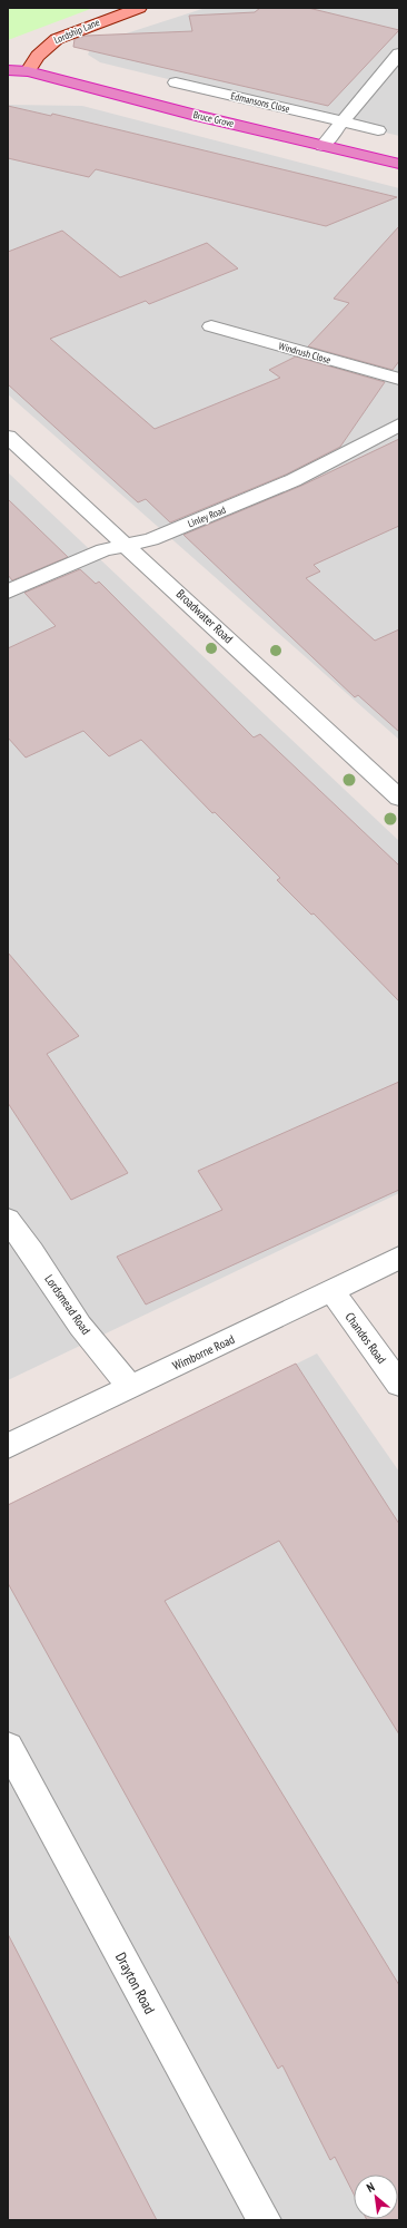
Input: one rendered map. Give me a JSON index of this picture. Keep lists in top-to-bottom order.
{
  "streets": {
    "highway": ["Bruce Grove"],
    "main road": ["Lordship Lane"],
    "street": [
      "Edmansons Close",
      "Windrush Close",
      "Linley Road",
      "Broadwater Road",
      "Lordsmead Road",
      "Chandos Road",
      "Wimborne Road",
      "Drayton Road"
    ]
  },
  "crossings": [
    ["Lordship Lane", "Bruce Grove"],
    ["Linley Road", "Broadwater Road"],
    ["Lordsmead Road", "Wimborne Road"],
    ["Chandos Road", "Wimborne Road"]
  ],
  "north": "top left"
}
